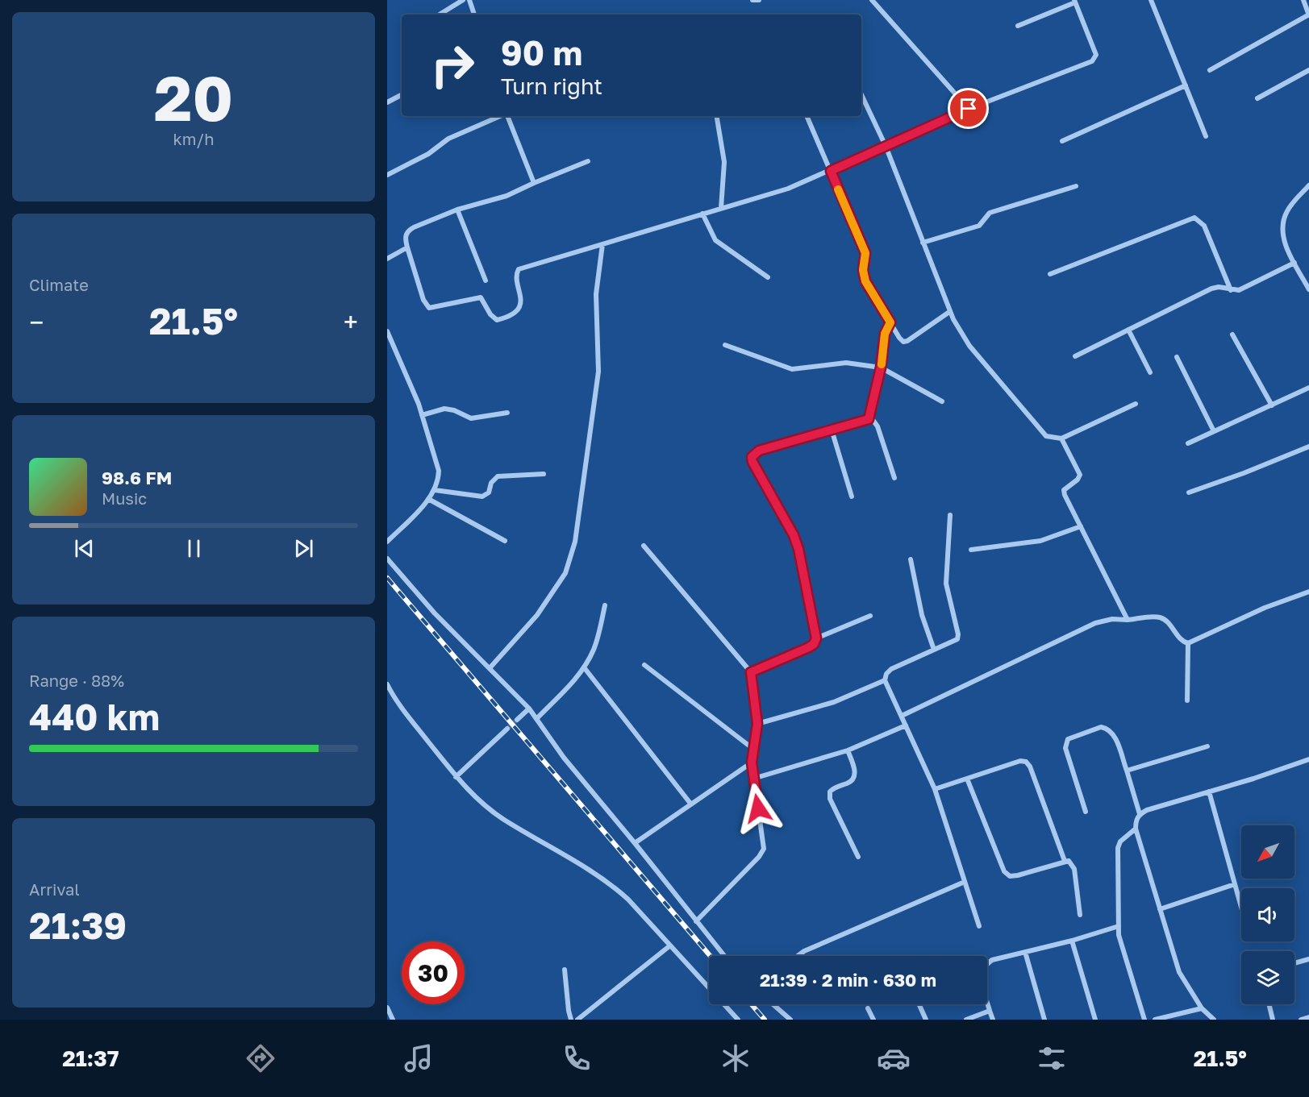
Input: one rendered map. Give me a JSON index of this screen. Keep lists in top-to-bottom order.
{
  "north": "bottom left",
  "page": {
    "tile": [
      ["20", "km/h"],
      "Climate",
      ["Range · 88%", "440 km"],
      ["Arrival", "21:39"]
    ],
    "turn": ["90 m", "Turn right"],
    "heat": ["−", "21.5°", "+"],
    "song": ["98.6 FM", "Music"],
    "limit": "30",
    "trip": "21:39 · 2 min · 630 m",
    "tabs": ["21:37", "21.5°"]
  }
}
